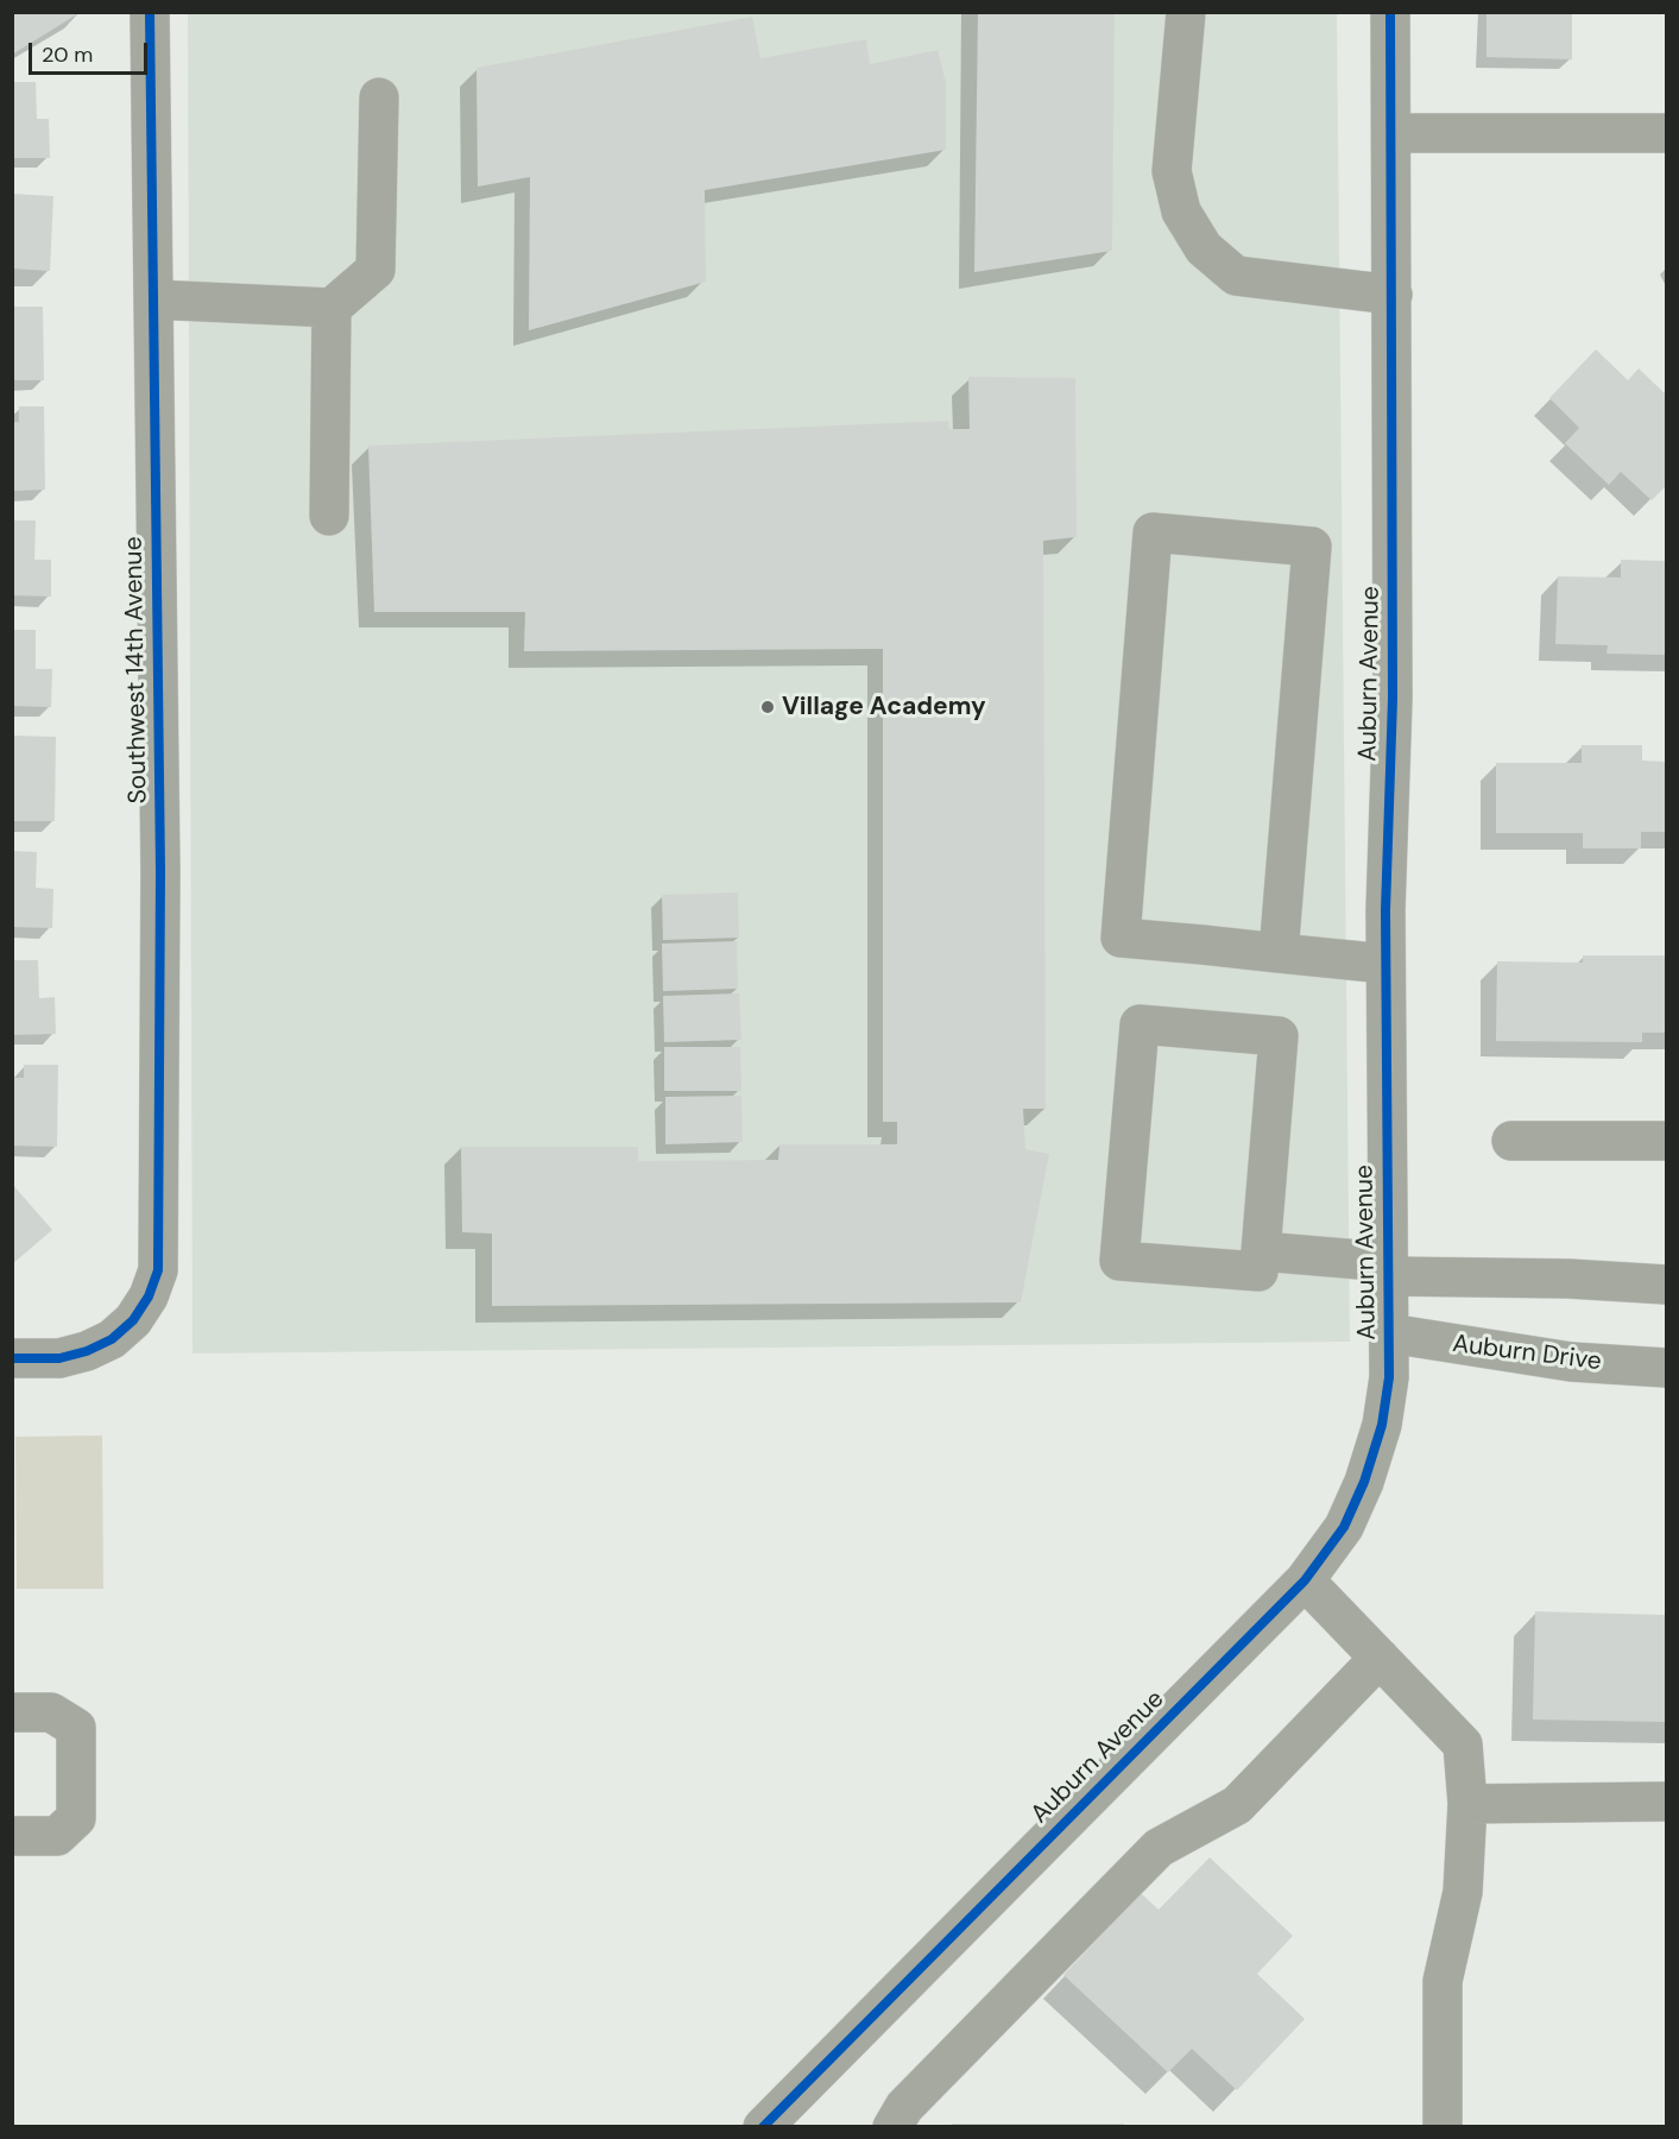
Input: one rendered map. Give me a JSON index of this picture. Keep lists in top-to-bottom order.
{
  "streets": {
    "street": ["Southwest 14th Avenue", "Auburn Avenue", "Auburn Drive"]
  },
  "crossings": [
    ["Auburn Avenue", "Auburn Drive"]
  ],
  "places": ["Village Academy"],
  "scale_bar": "20 m"
}
